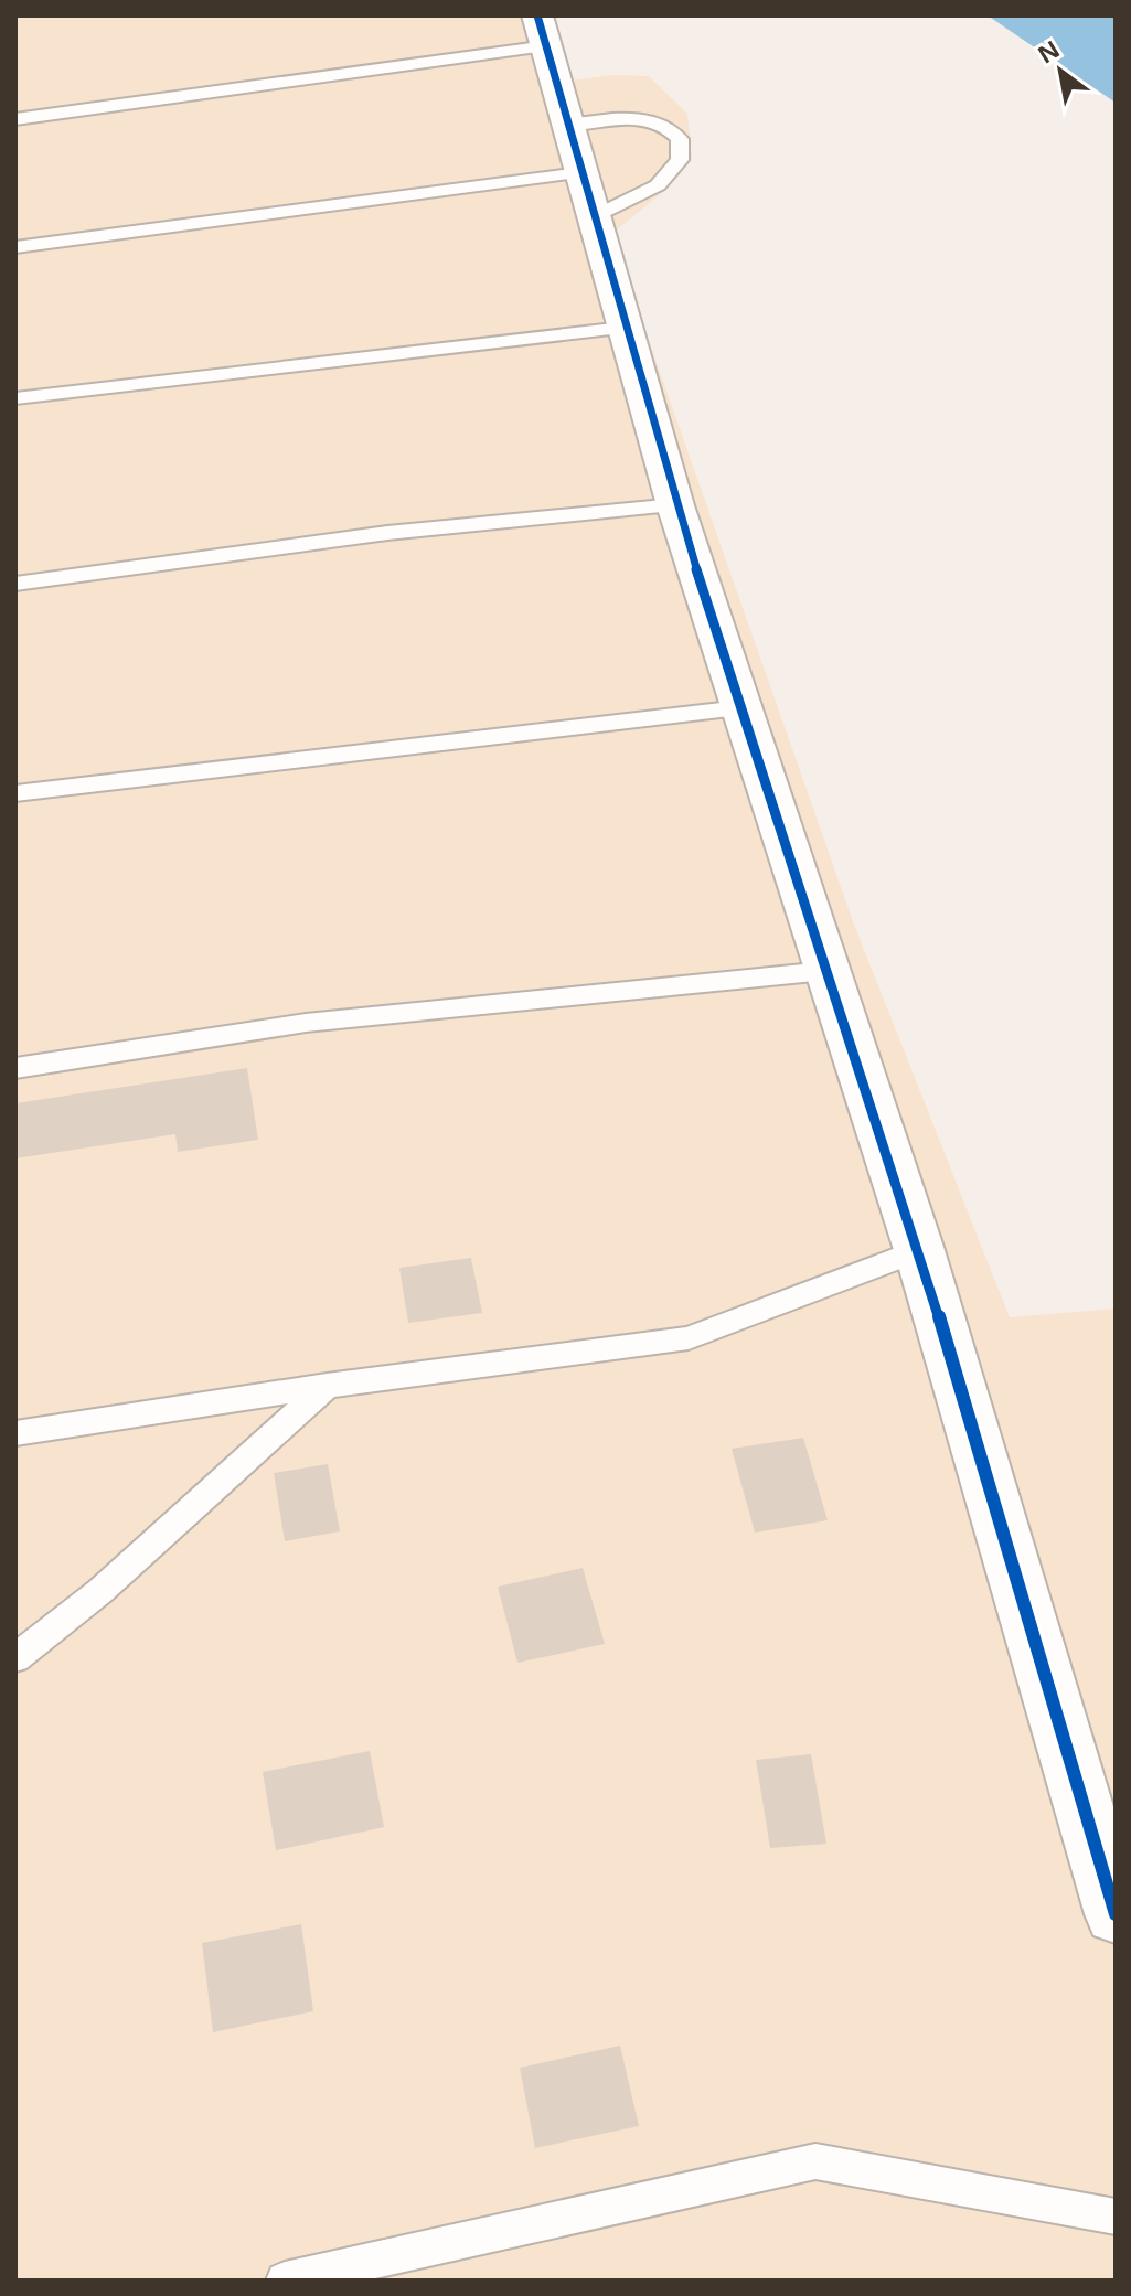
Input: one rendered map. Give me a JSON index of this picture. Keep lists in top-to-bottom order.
{
  "north": "top left"
}
